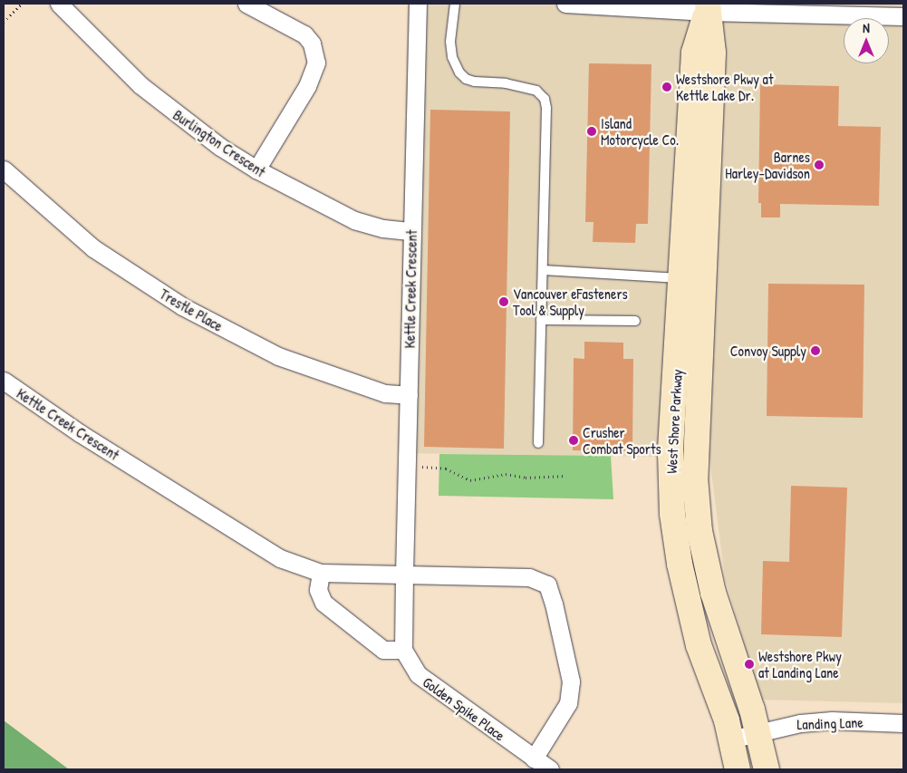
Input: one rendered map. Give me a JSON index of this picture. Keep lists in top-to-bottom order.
{
  "streets": {
    "main road": ["West Shore Parkway"],
    "street": [
      "Burlington Crescent",
      "Kettle Creek Crescent",
      "Trestle Place",
      "Golden Spike Place",
      "Landing Lane"
    ]
  },
  "crossings": [
    ["Burlington Crescent", "Kettle Creek Crescent"],
    ["Kettle Creek Crescent", "Trestle Place"],
    ["Kettle Creek Crescent", "Golden Spike Place"],
    ["West Shore Parkway", "Landing Lane"]
  ],
  "places": [
    "Westshore Pkwy at Kettle Lake Dr.",
    "Island Motorcycle Co.",
    "Barnes Harley-Davidson",
    "Vancouver eFasteners Tool & Supply",
    "Convoy Supply",
    "Crusher Combat Sports",
    "Westshore Pkwy at Landing Lane"
  ],
  "north": "top"
}
